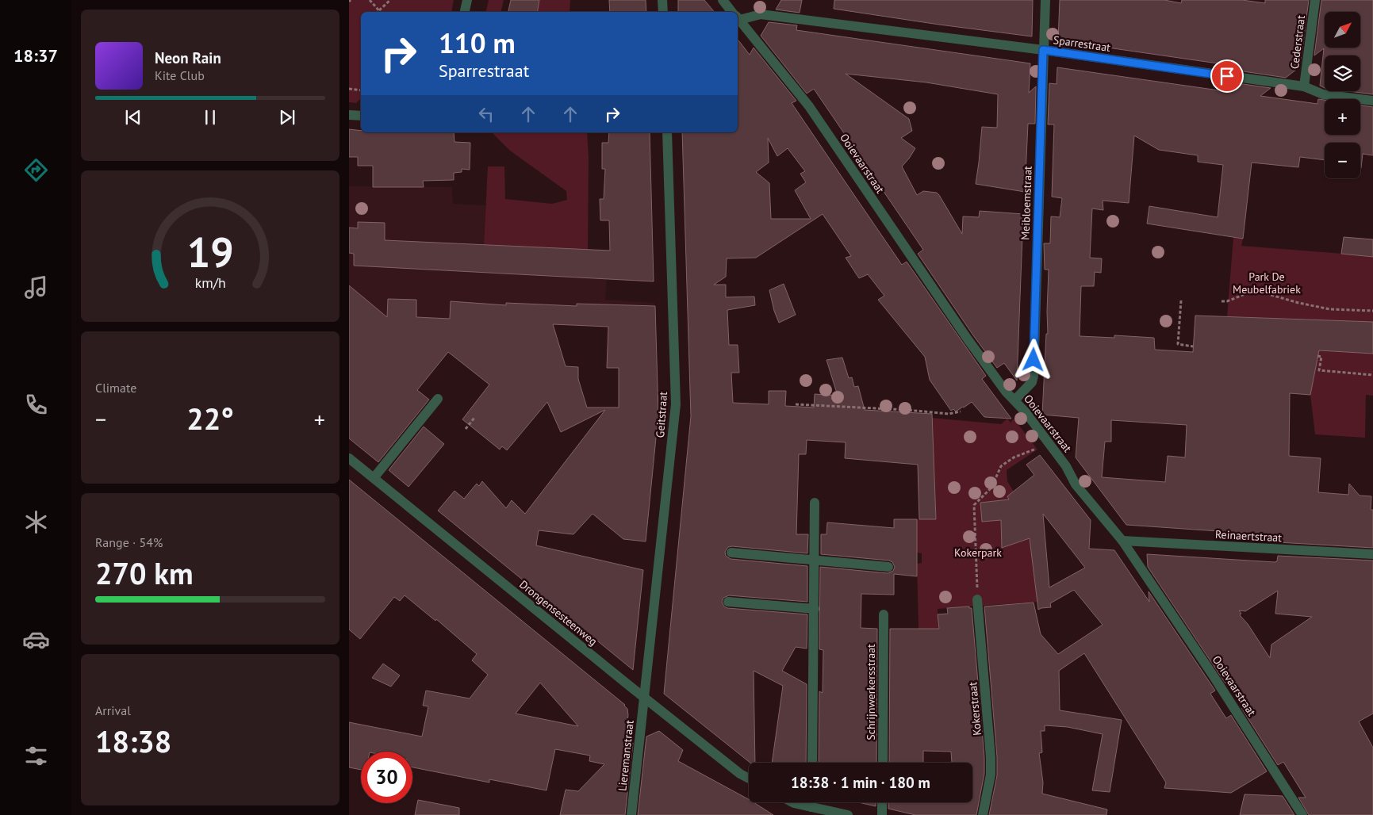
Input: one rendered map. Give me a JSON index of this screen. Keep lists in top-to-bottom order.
{
  "streets": {
    "street": [
      "Cederstraat",
      "Sparrestraat",
      "Ooievaarstraat",
      "Meibloemstraat",
      "Geitstraat",
      "Reinaertstraat",
      "Drongensesteenweg",
      "Schrijnwerkersstraat",
      "Kokerstraat",
      "Lieremanstraat"
    ]
  },
  "crossings": [
    ["Cederstraat", "Sparrestraat"],
    ["Sparrestraat", "Meibloemstraat"],
    ["Ooievaarstraat", "Meibloemstraat"],
    ["Ooievaarstraat", "Reinaertstraat"],
    ["Geitstraat", "Drongensesteenweg"],
    ["Geitstraat", "Lieremanstraat"],
    ["Drongensesteenweg", "Lieremanstraat"]
  ],
  "parks": ["Park De Meubelfabriek", "Kokerpark"],
  "north": "top right",
  "page": {
    "tabs": "18:37",
    "map_buttons": ["+", "−"],
    "turn": ["110 m", "Sparrestraat"],
    "song": ["Neon Rain", "Kite Club"],
    "tile": [
      "Climate",
      ["Range · 54%", "270 km"],
      ["Arrival", "18:38"]
    ],
    "heat": ["−", "22°", "+"],
    "limit": "30",
    "trip": "18:38 · 1 min · 180 m",
    "gauge": ["19", "km/h"]
  }
}
